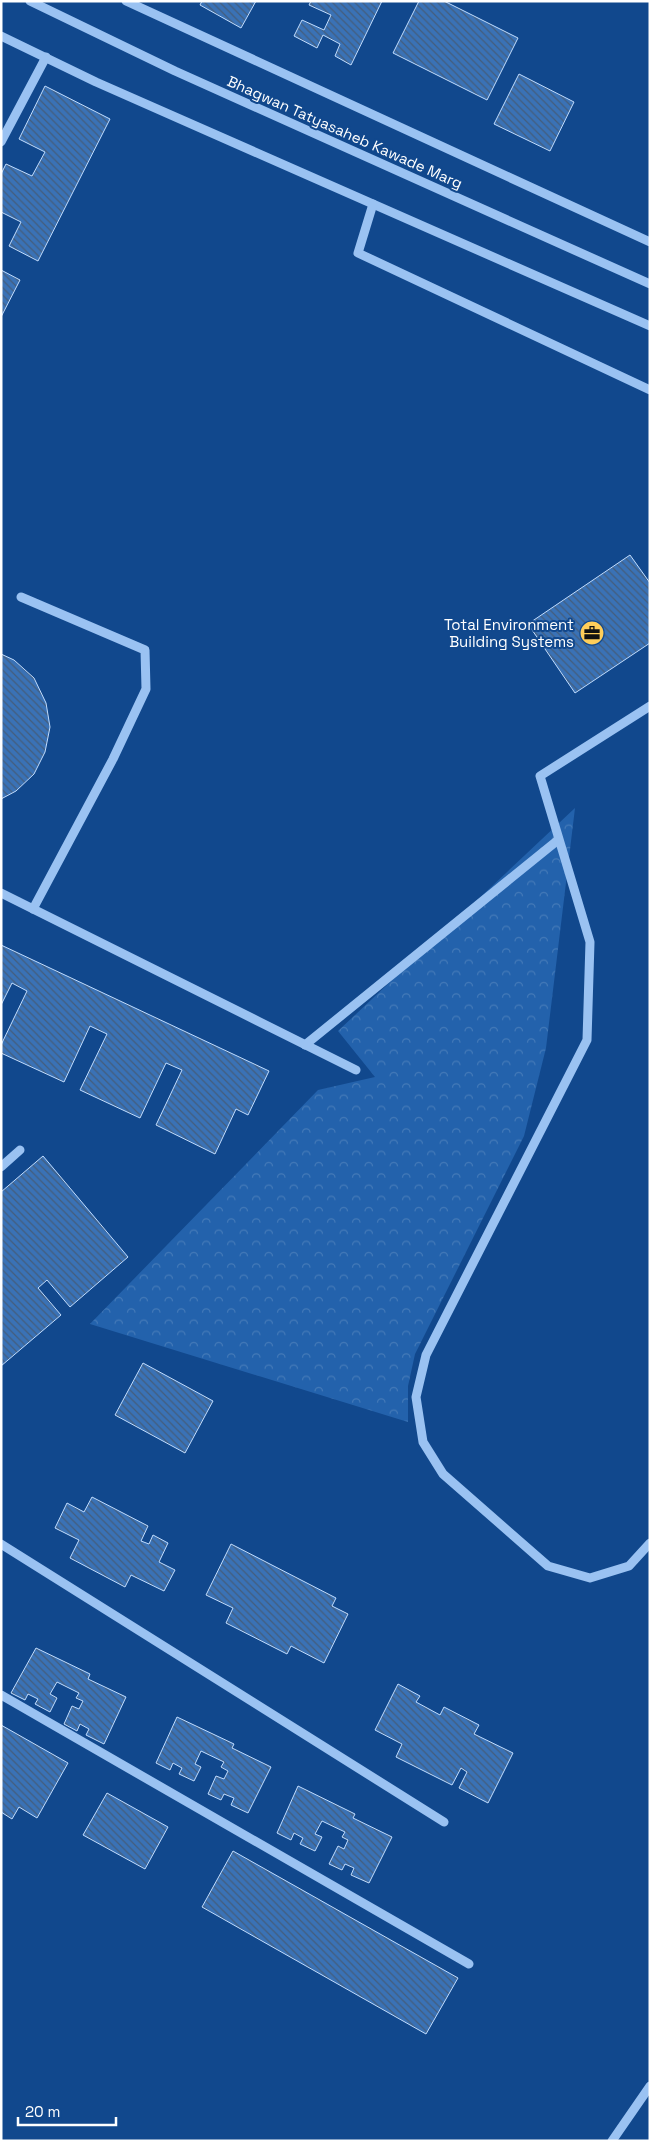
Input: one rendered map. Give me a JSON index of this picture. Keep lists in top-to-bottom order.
{
  "streets": {
    "street": ["Bhagwan Tatyasaheb Kawade Marg"]
  },
  "places": {
    "office": ["Total Environment Building Systems"]
  },
  "scale_bar": "20 m"
}
